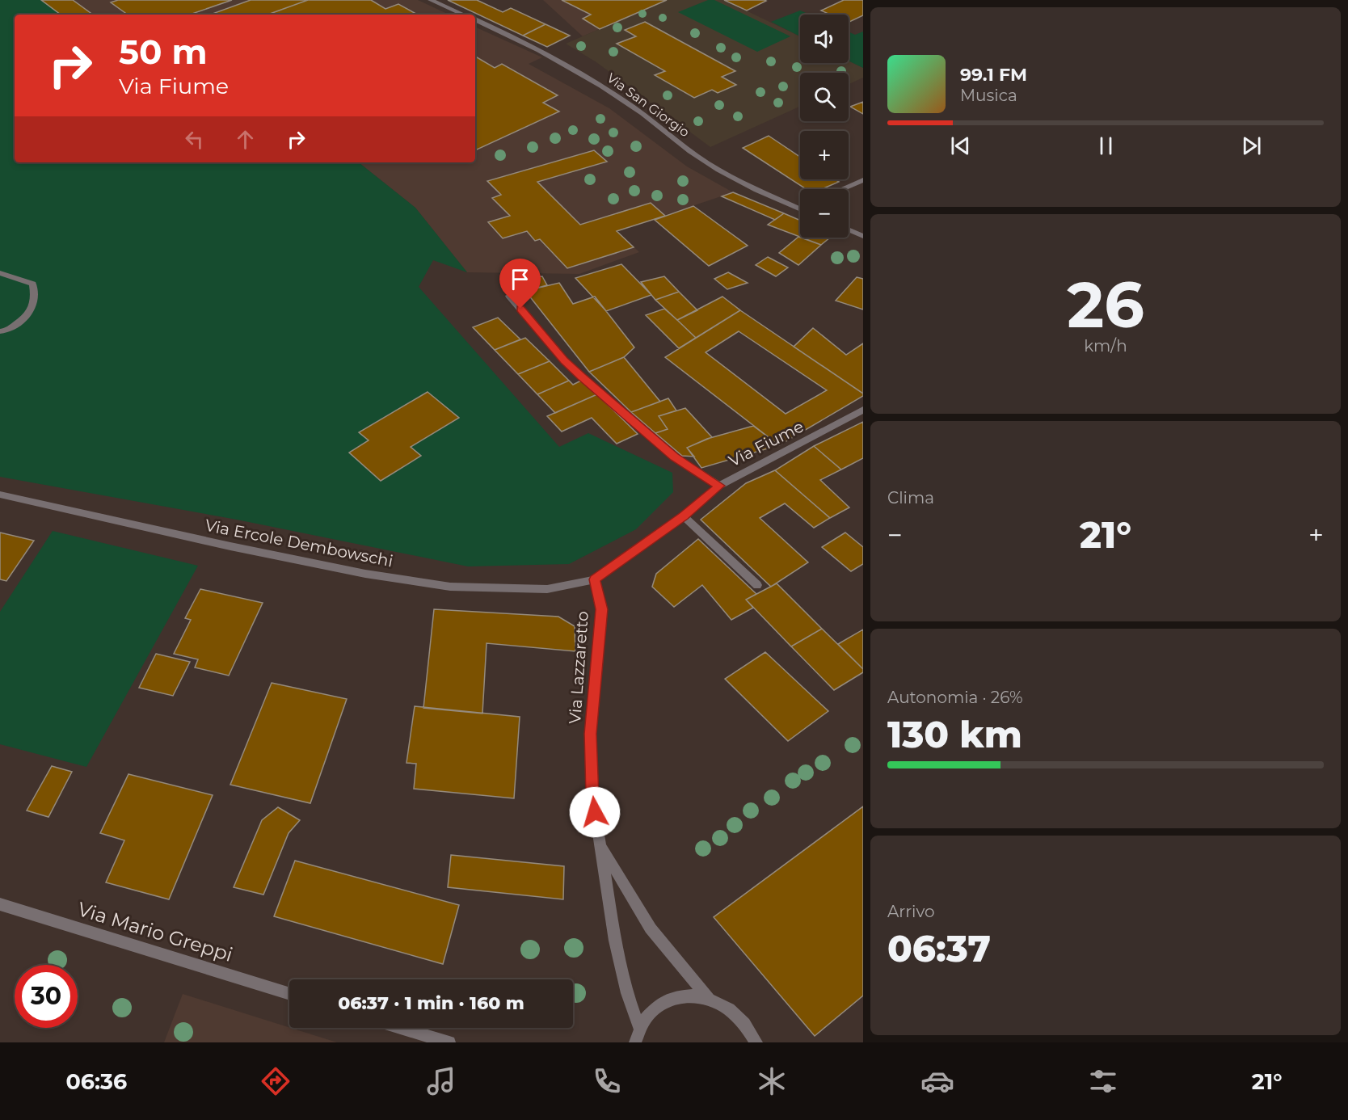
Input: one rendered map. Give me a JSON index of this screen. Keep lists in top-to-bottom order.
{
  "streets": {
    "street": [
      "Via San Giorgio",
      "Via Fiume",
      "Via Ercole Dembowschi",
      "Via Lazzaretto",
      "Via Mario Greppi"
    ]
  },
  "crossings": [
    ["Via Fiume", "Via Ercole Dembowschi"],
    ["Via Fiume", "Via Lazzaretto"],
    ["Via Ercole Dembowschi", "Via Lazzaretto"]
  ],
  "page": {
    "map_buttons": ["+", "−"],
    "turn": ["50 m", "Via Fiume"],
    "song": ["99.1 FM", "Musica"],
    "tile": [
      ["26", "km/h"],
      "Clima",
      ["Autonomia · 26%", "130 km"],
      ["Arrivo", "06:37"]
    ],
    "heat": ["−", "21°", "+"],
    "limit": "30",
    "trip": "06:37 · 1 min · 160 m",
    "tabs": ["06:36", "21°"]
  }
}
